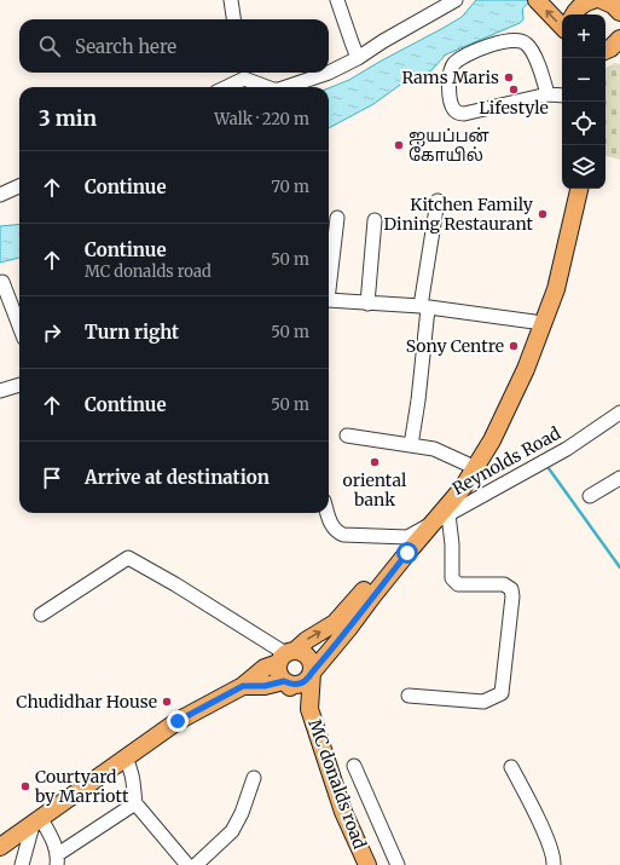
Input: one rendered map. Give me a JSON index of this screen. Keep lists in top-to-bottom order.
{
  "streets": {
    "main road": ["MC donalds road"],
    "street": ["Reynolds Road"]
  },
  "places": [
    "Rams Maris",
    "Lifestyle",
    "ஐயப்பன் கோயில்",
    "Kitchen Family Dining Restaurant",
    "Sony Centre",
    "oriental bank",
    "Chudidhar House",
    "Courtyard by Marriott"
  ],
  "page": {
    "map_buttons": ["+", "−"],
    "search": "Search here",
    "heading": ["3 min", "Walk · 220 m"],
    "list": [
      ["Continue", "70 m"],
      ["Continue", "MC donalds road", "50 m"],
      ["Turn right", "50 m"],
      ["Continue", "50 m"],
      "Arrive at destination"
    ]
  }
}
